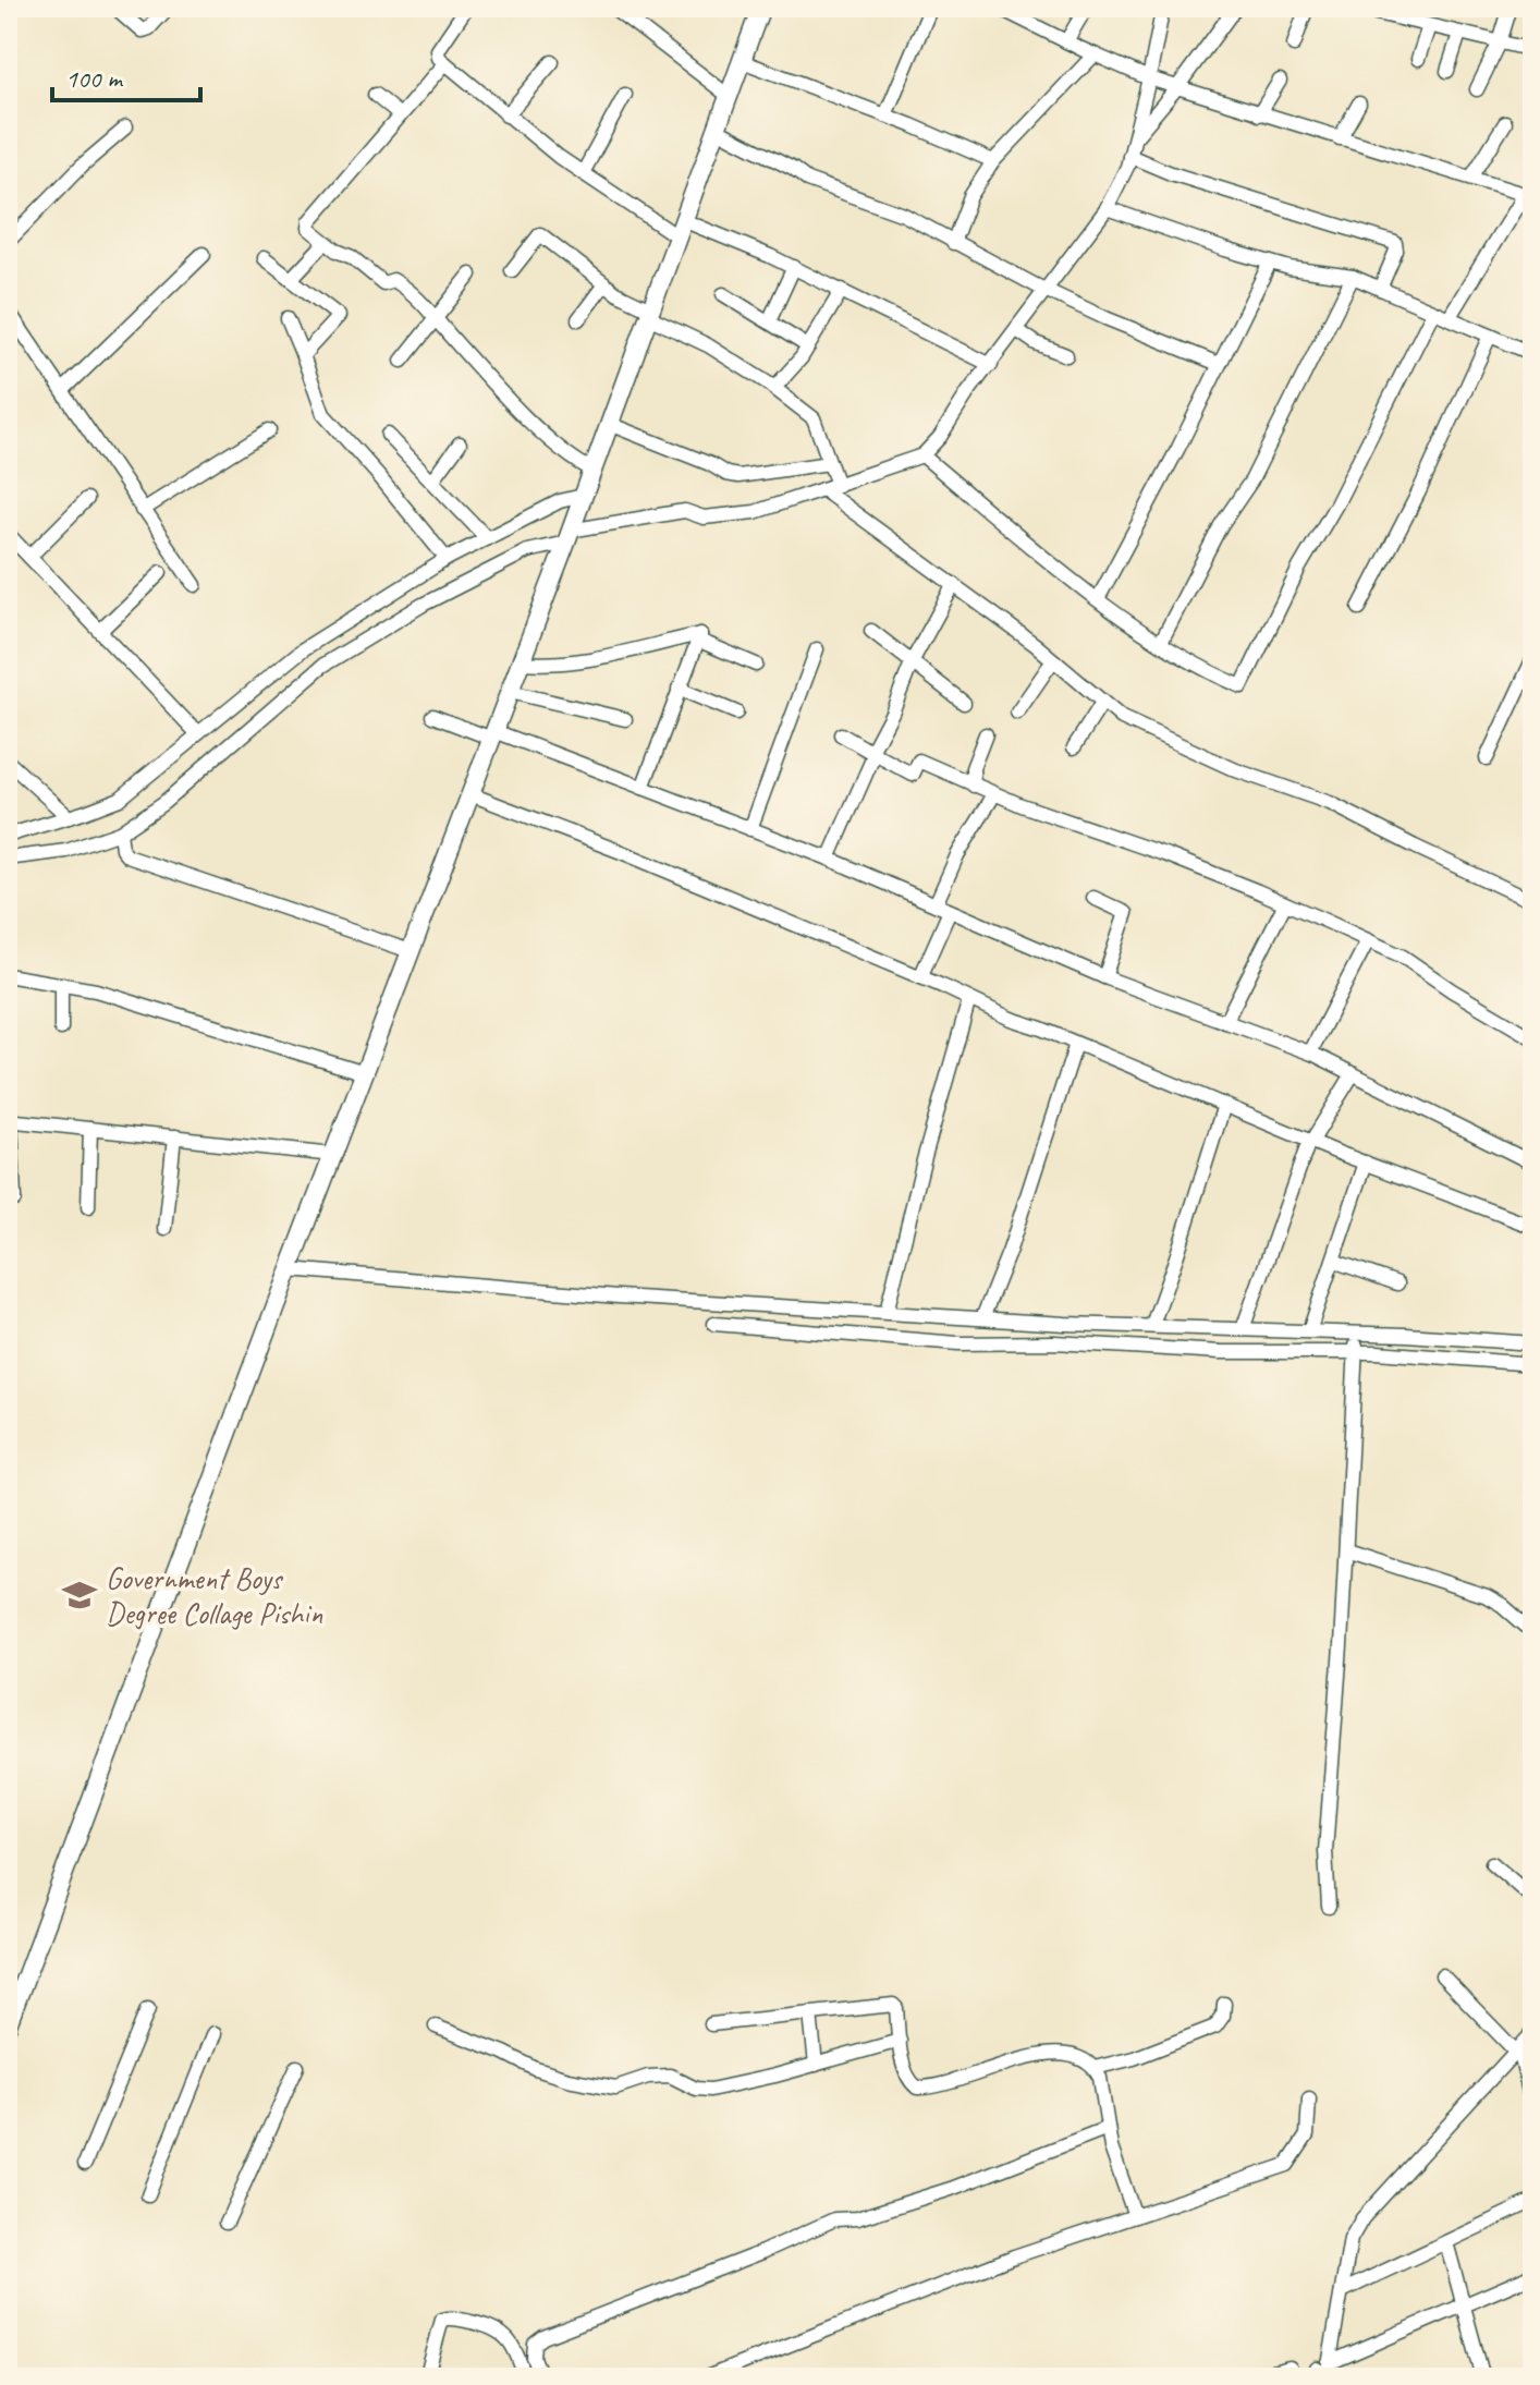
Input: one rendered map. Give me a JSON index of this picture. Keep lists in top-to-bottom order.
{
  "places": {
    "school or university": ["Government Boys Degree Collage Pishin"]
  },
  "scale_bar": "100 m"
}
